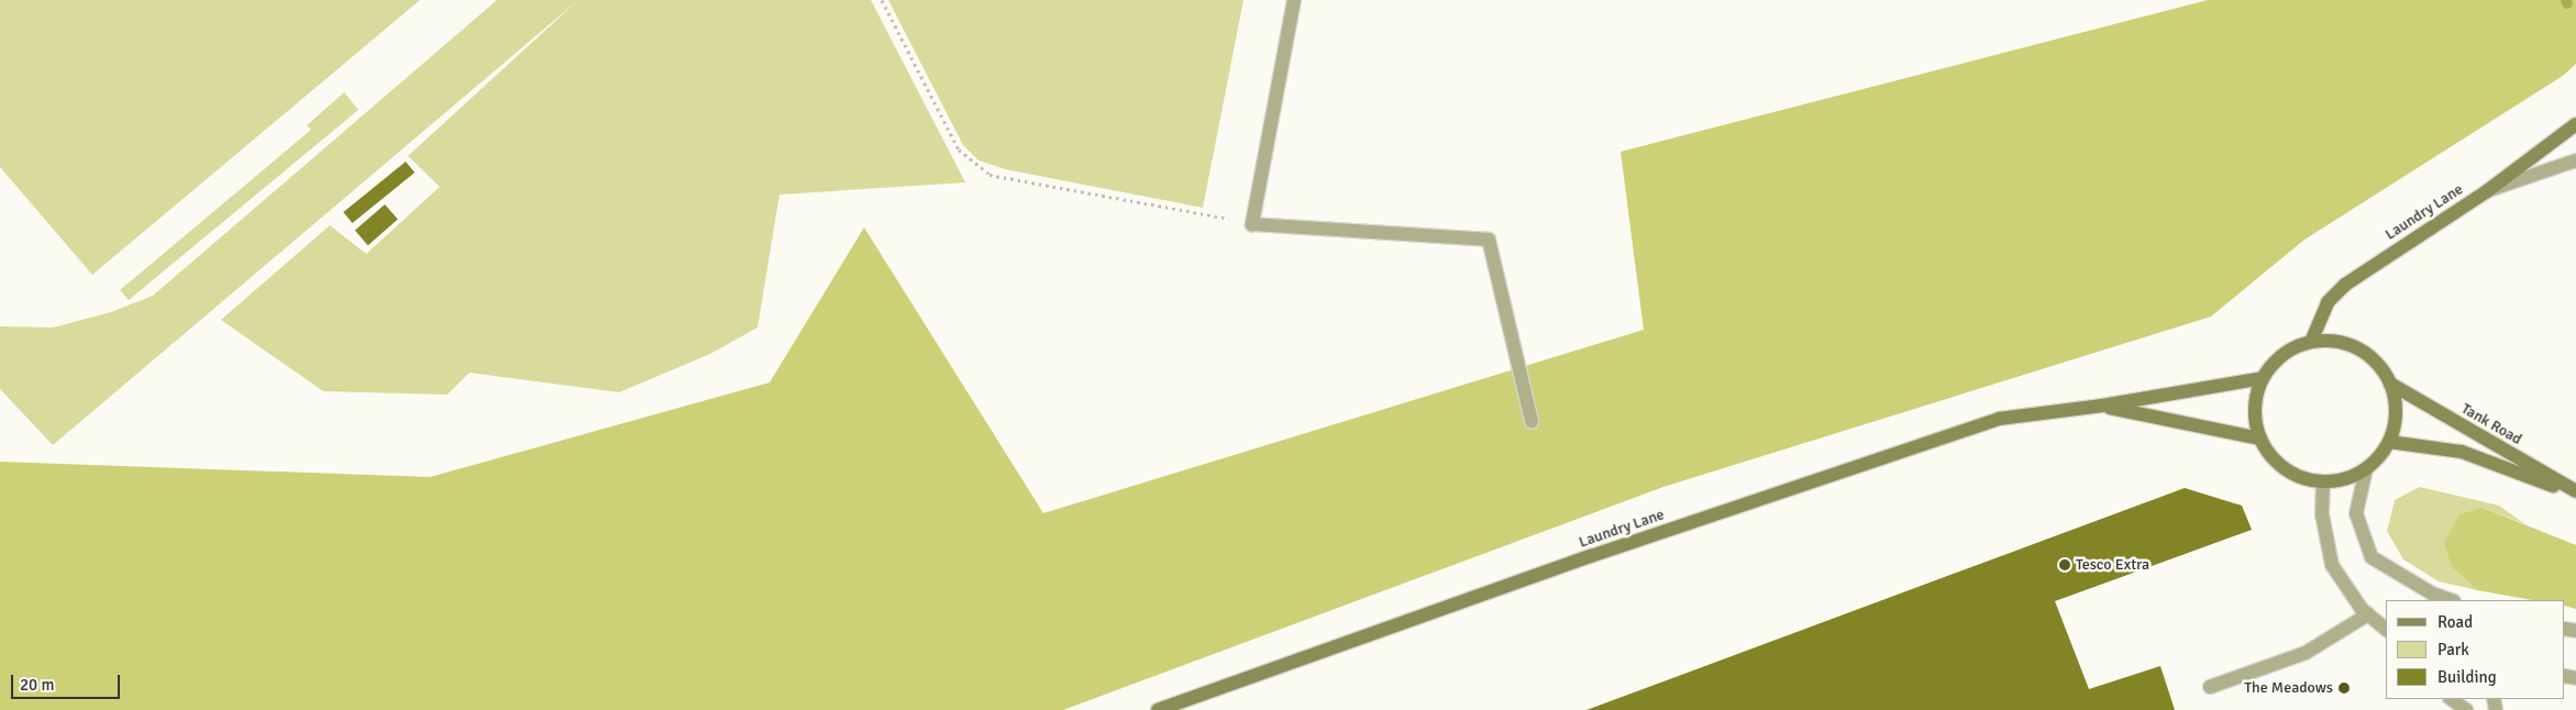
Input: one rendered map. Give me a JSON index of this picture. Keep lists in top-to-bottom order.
{
  "streets": {
    "street": ["Laundry Lane", "Tank Road"]
  },
  "crossings": [
    ["Laundry Lane", "Tank Road"]
  ],
  "places": ["Tesco Extra", "The Meadows"],
  "legend": ["Road", "Park", "Building"],
  "scale_bar": "20 m"
}
